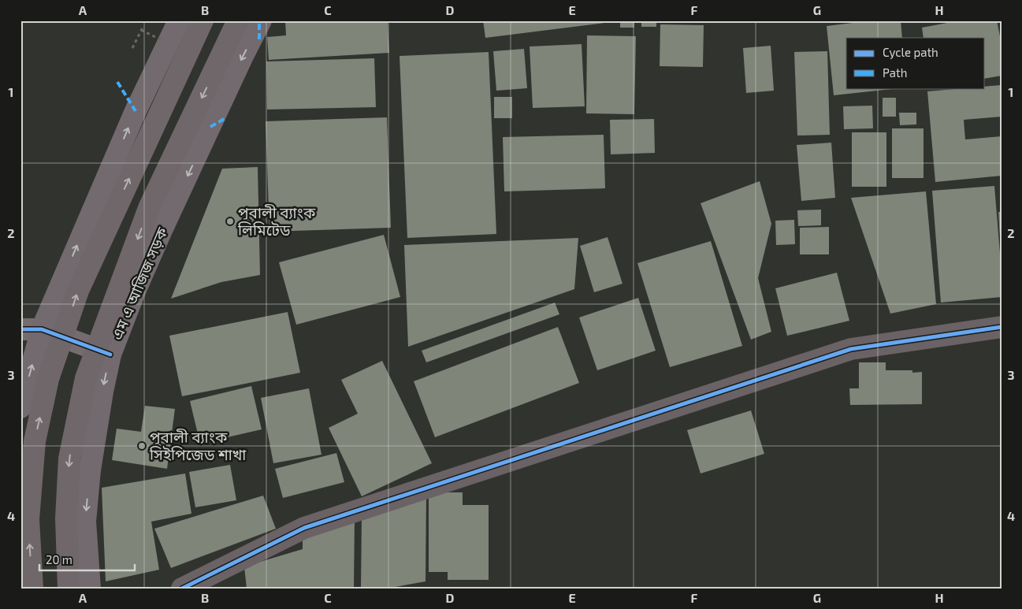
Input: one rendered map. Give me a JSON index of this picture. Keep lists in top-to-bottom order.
{
  "streets": {
    "main road": ["এম এ আজিজ সড়ক"]
  },
  "places": ["পূবালী ব্যাংক লিমিটেড", "পূবালী ব্যাংক সিইপিজেড শাখা"],
  "legend": ["Cycle path", "Path"],
  "scale_bar": "20 m",
  "grid": {
    "columns": [
      "A",
      "B",
      "C",
      "D",
      "E",
      "F",
      "G",
      "H"
    ],
    "rows": [
      "1",
      "2",
      "3",
      "4"
    ]
  }
}
